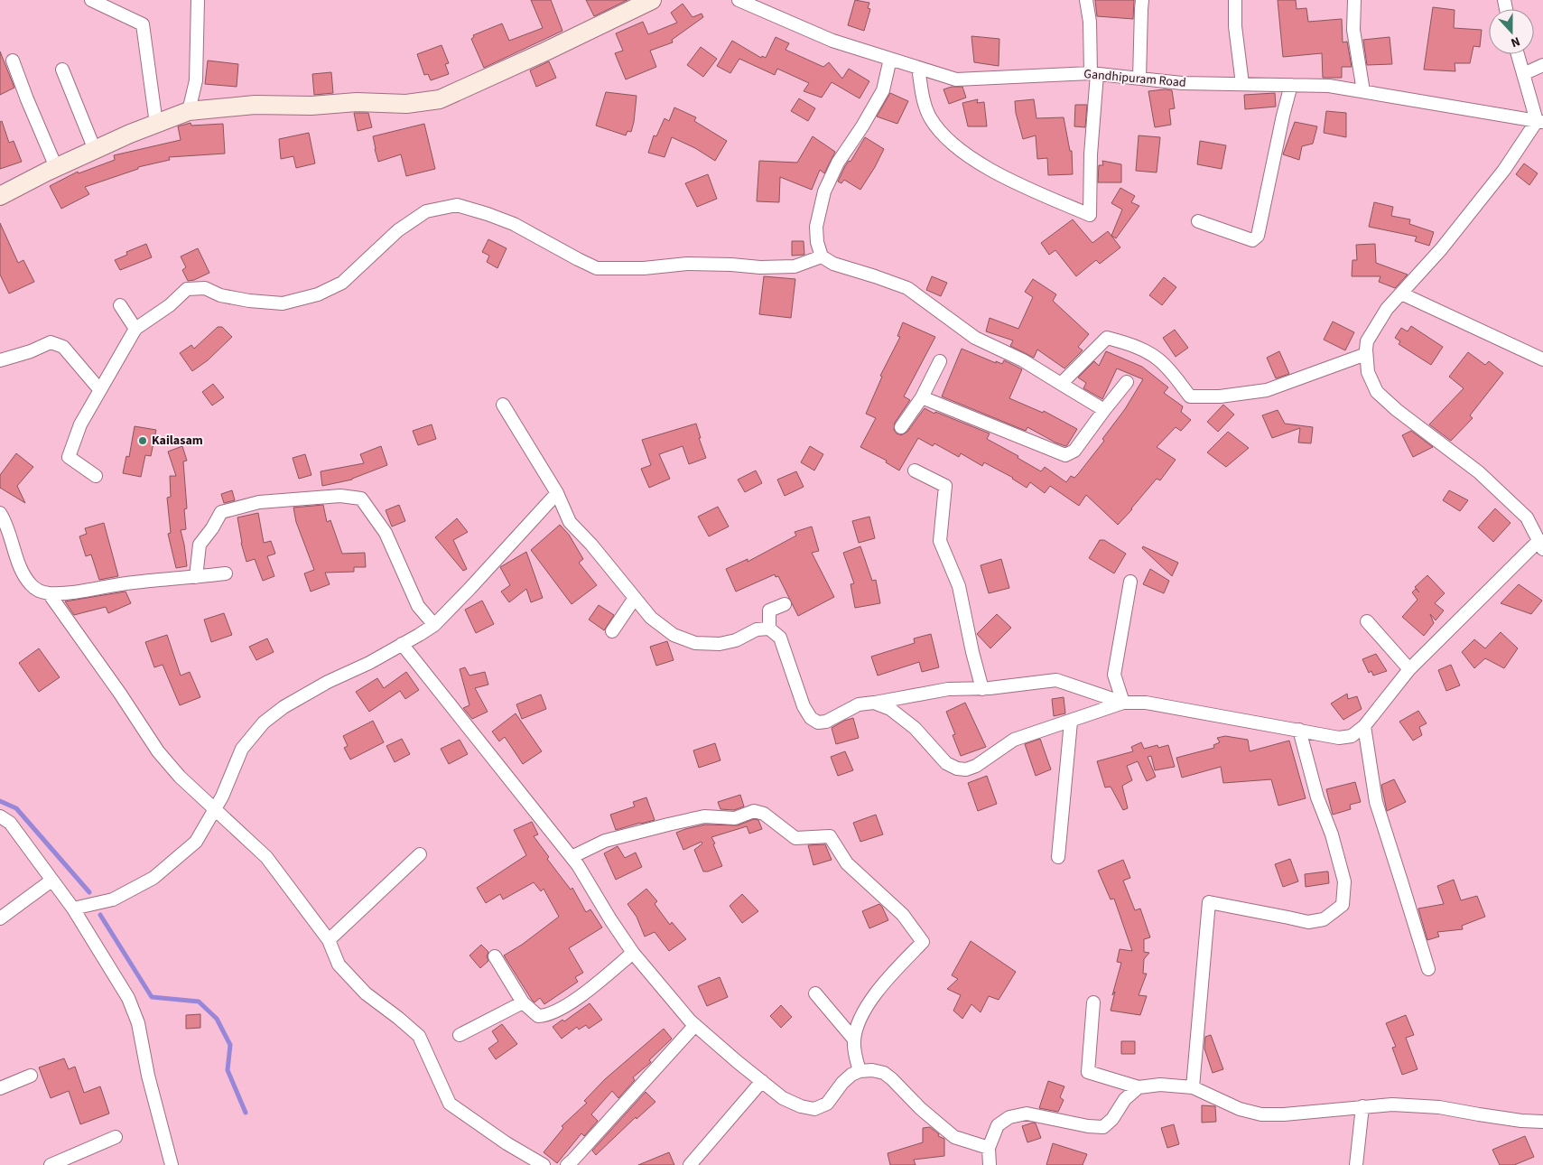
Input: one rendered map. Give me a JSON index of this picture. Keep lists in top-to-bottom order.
{
  "streets": {
    "street": ["Gandhipuram Road"]
  },
  "places": ["Kailasam"],
  "north": "bottom"
}
